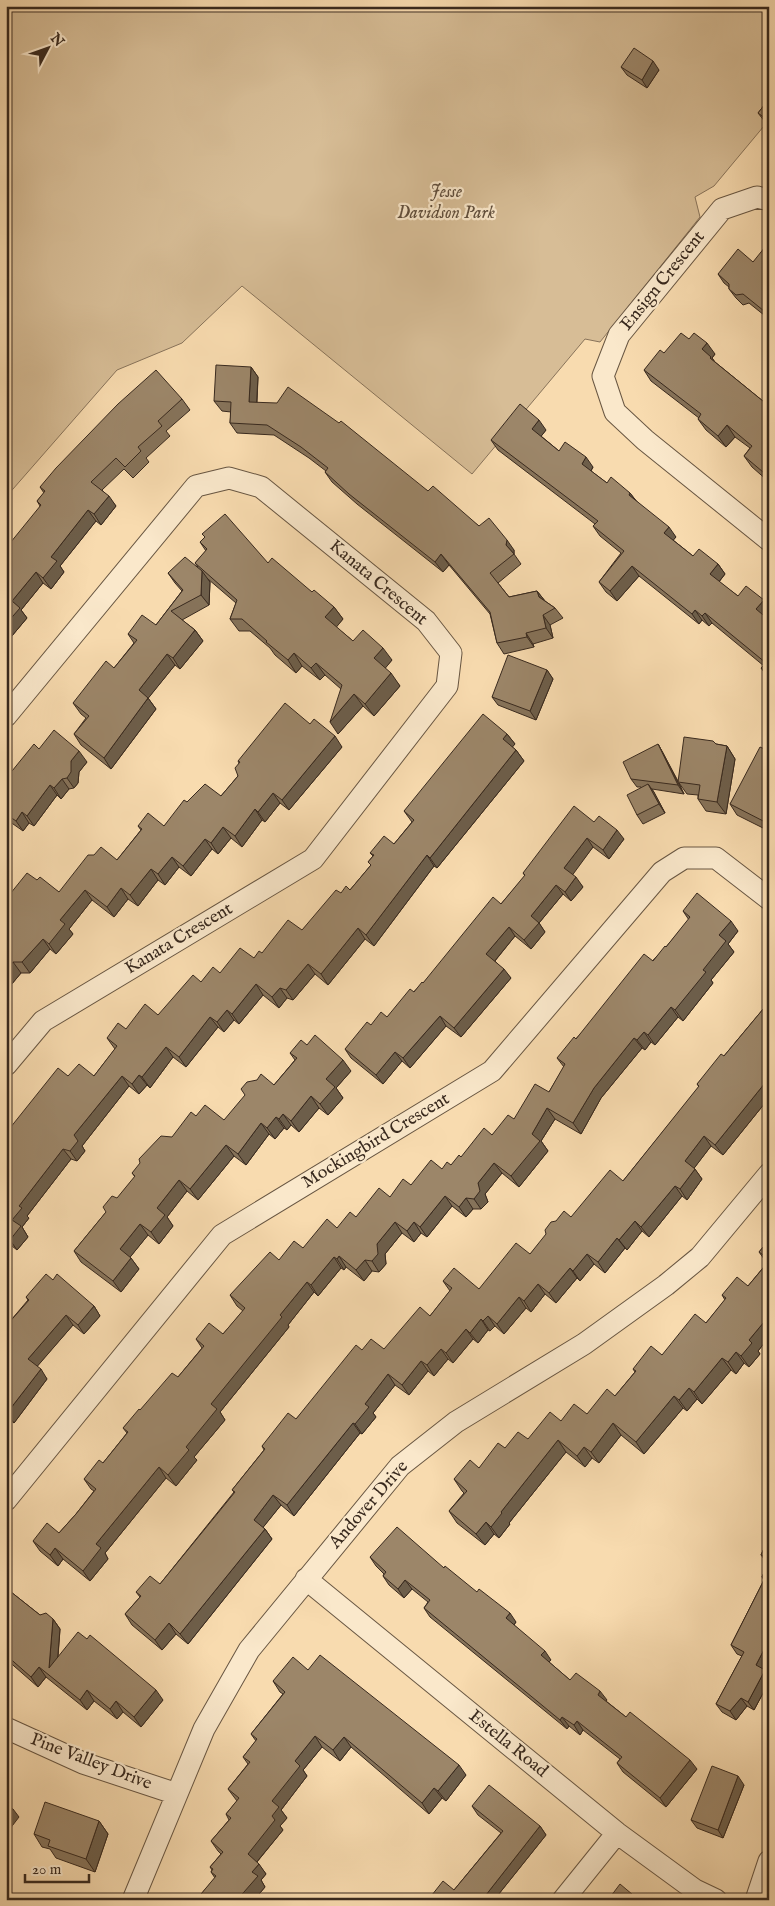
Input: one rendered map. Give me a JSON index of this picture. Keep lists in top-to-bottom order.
{
  "streets": {
    "street": [
      "Ensign Crescent",
      "Kanata Crescent",
      "Mockingbird Crescent",
      "Andover Drive",
      "Estella Road",
      "Pine Valley Drive"
    ]
  },
  "crossings": [
    ["Andover Drive", "Estella Road"],
    ["Andover Drive", "Pine Valley Drive"]
  ],
  "parks": ["Jesse Davidson Park"],
  "scale_bar": "20 m",
  "north": "top right"
}
